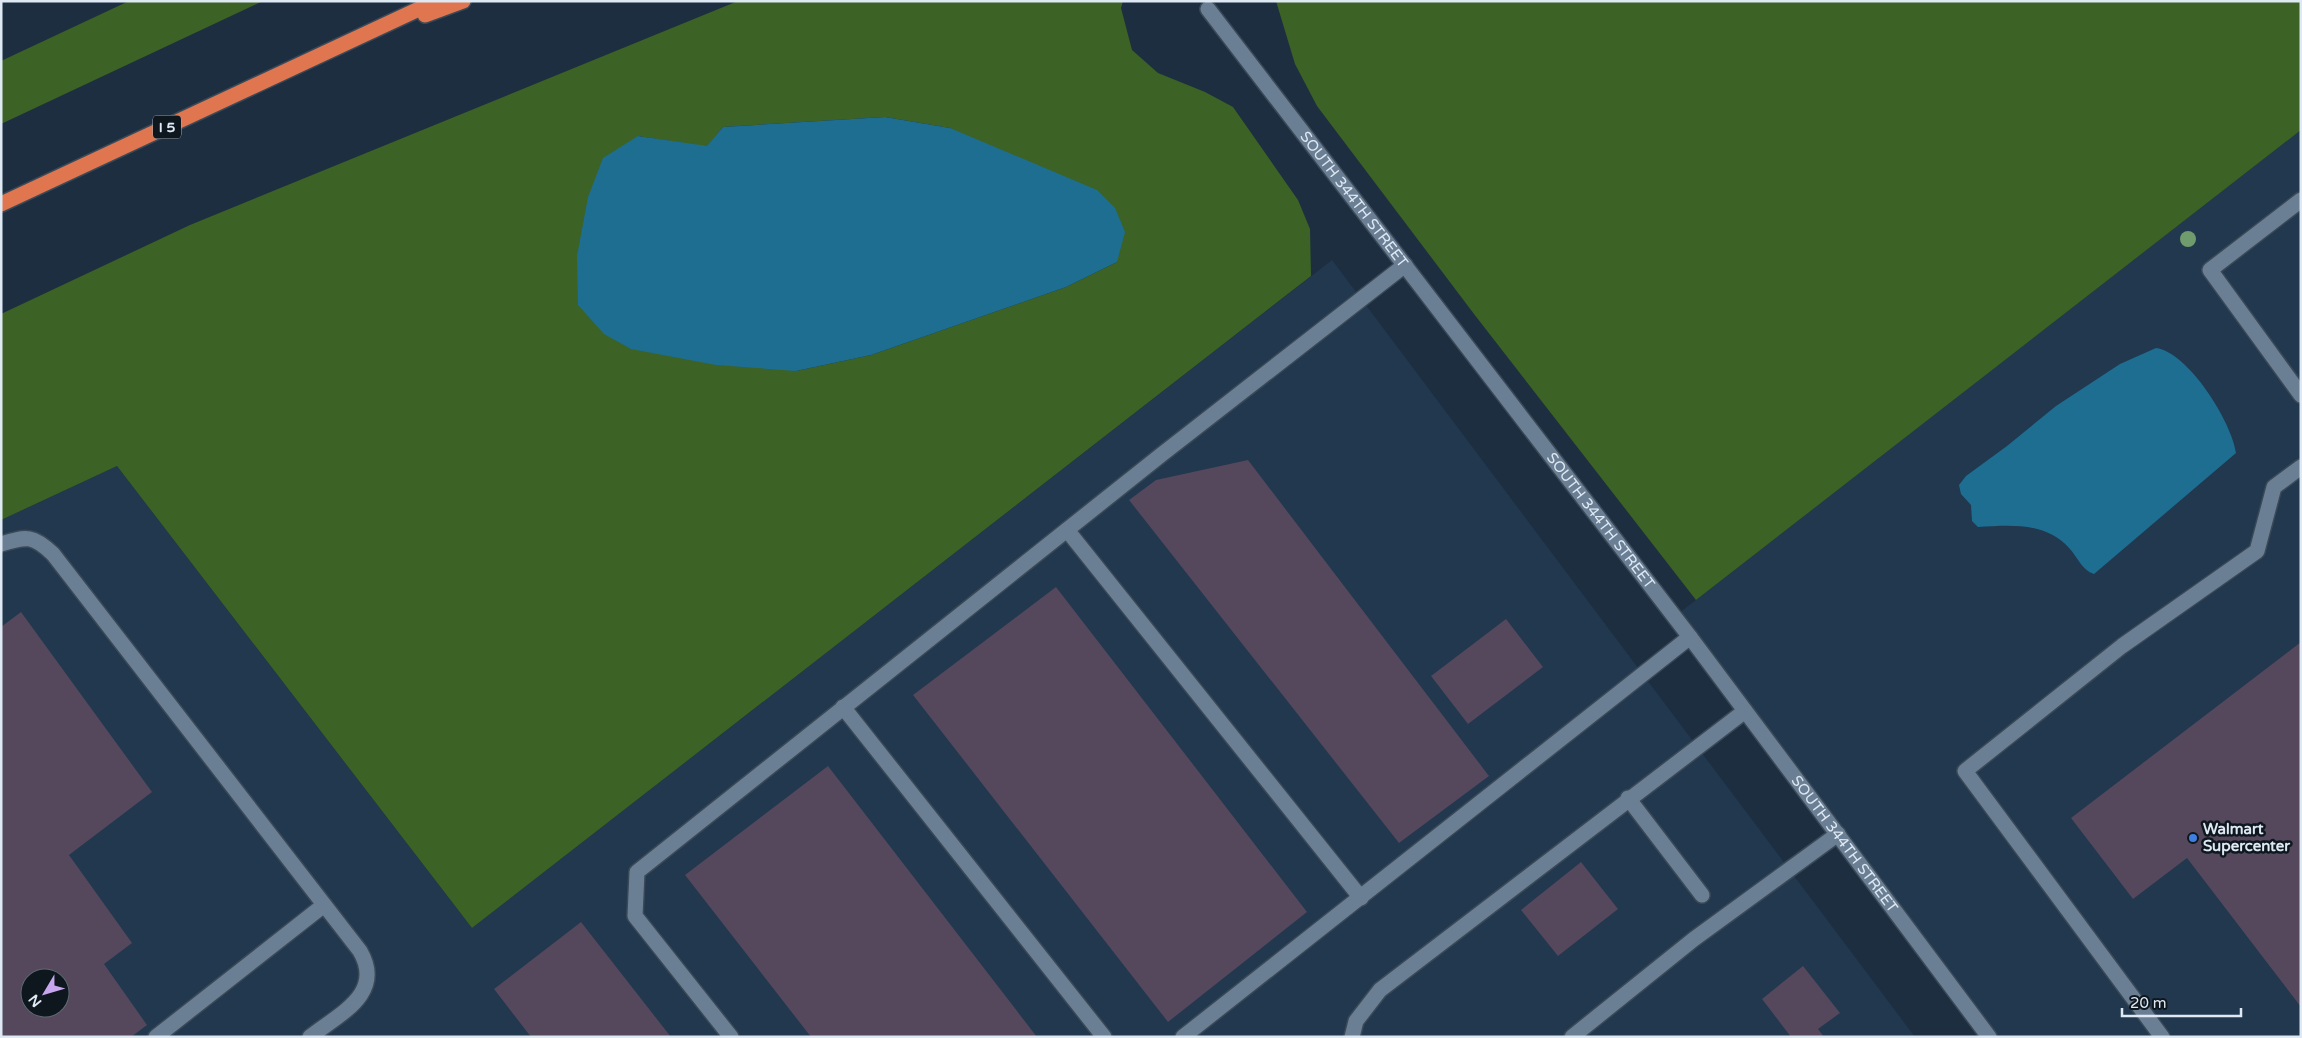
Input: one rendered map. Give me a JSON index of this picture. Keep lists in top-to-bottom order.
{
  "streets": {
    "highway": ["I 5"],
    "street": ["SOUTH 344TH STREET"]
  },
  "places": ["Walmart Supercenter"],
  "scale_bar": "20 m",
  "north": "bottom left"
}
